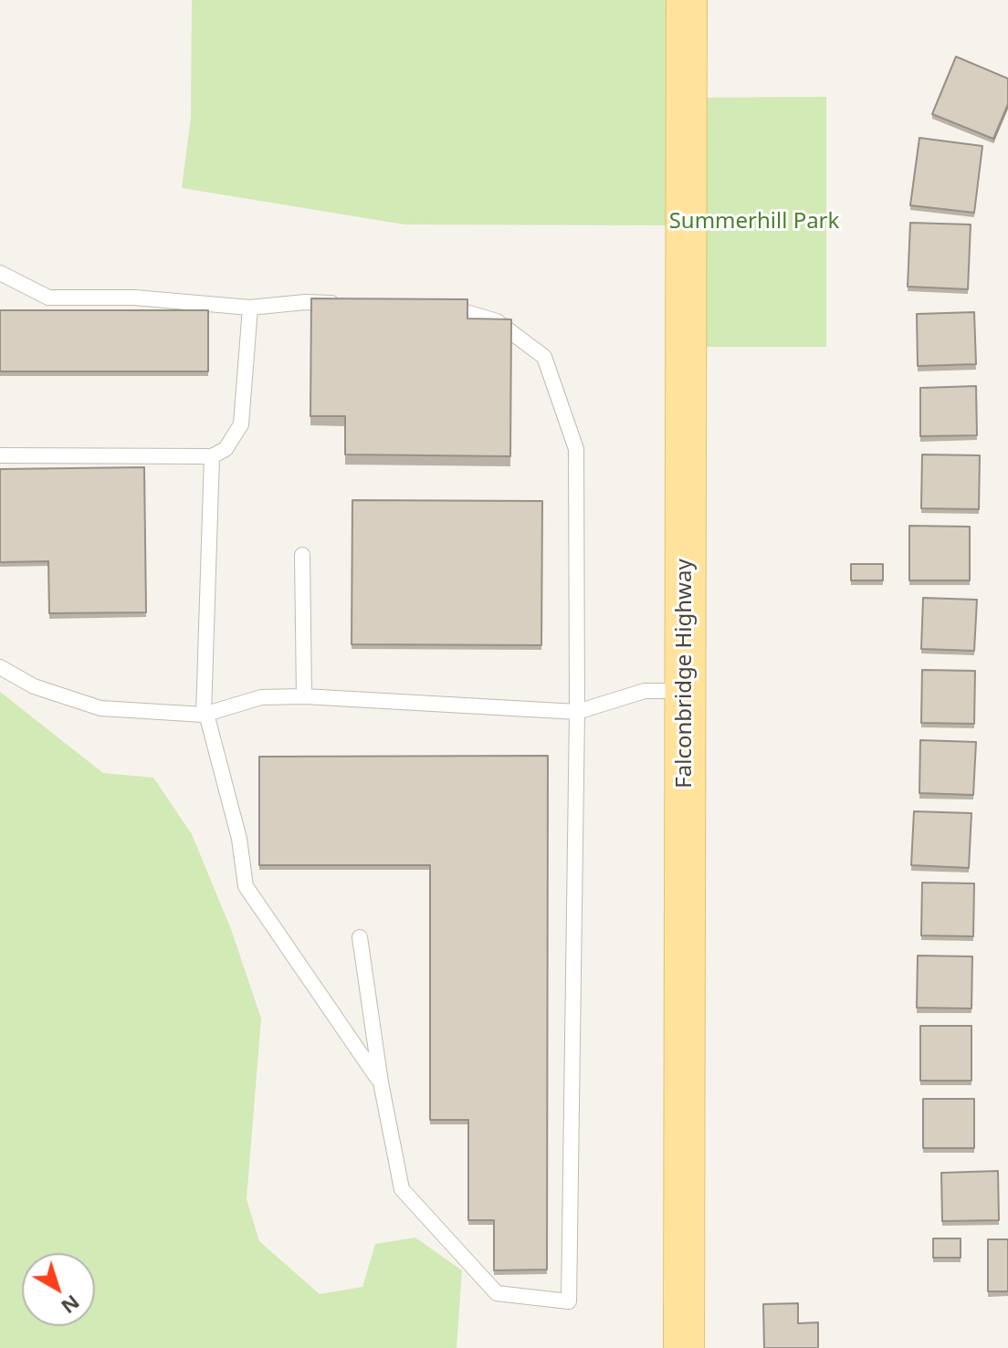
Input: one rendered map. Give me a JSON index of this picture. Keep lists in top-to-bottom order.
{
  "streets": {
    "main road": ["Falconbridge Highway"]
  },
  "parks": ["Summerhill Park"],
  "north": "bottom right"
}
